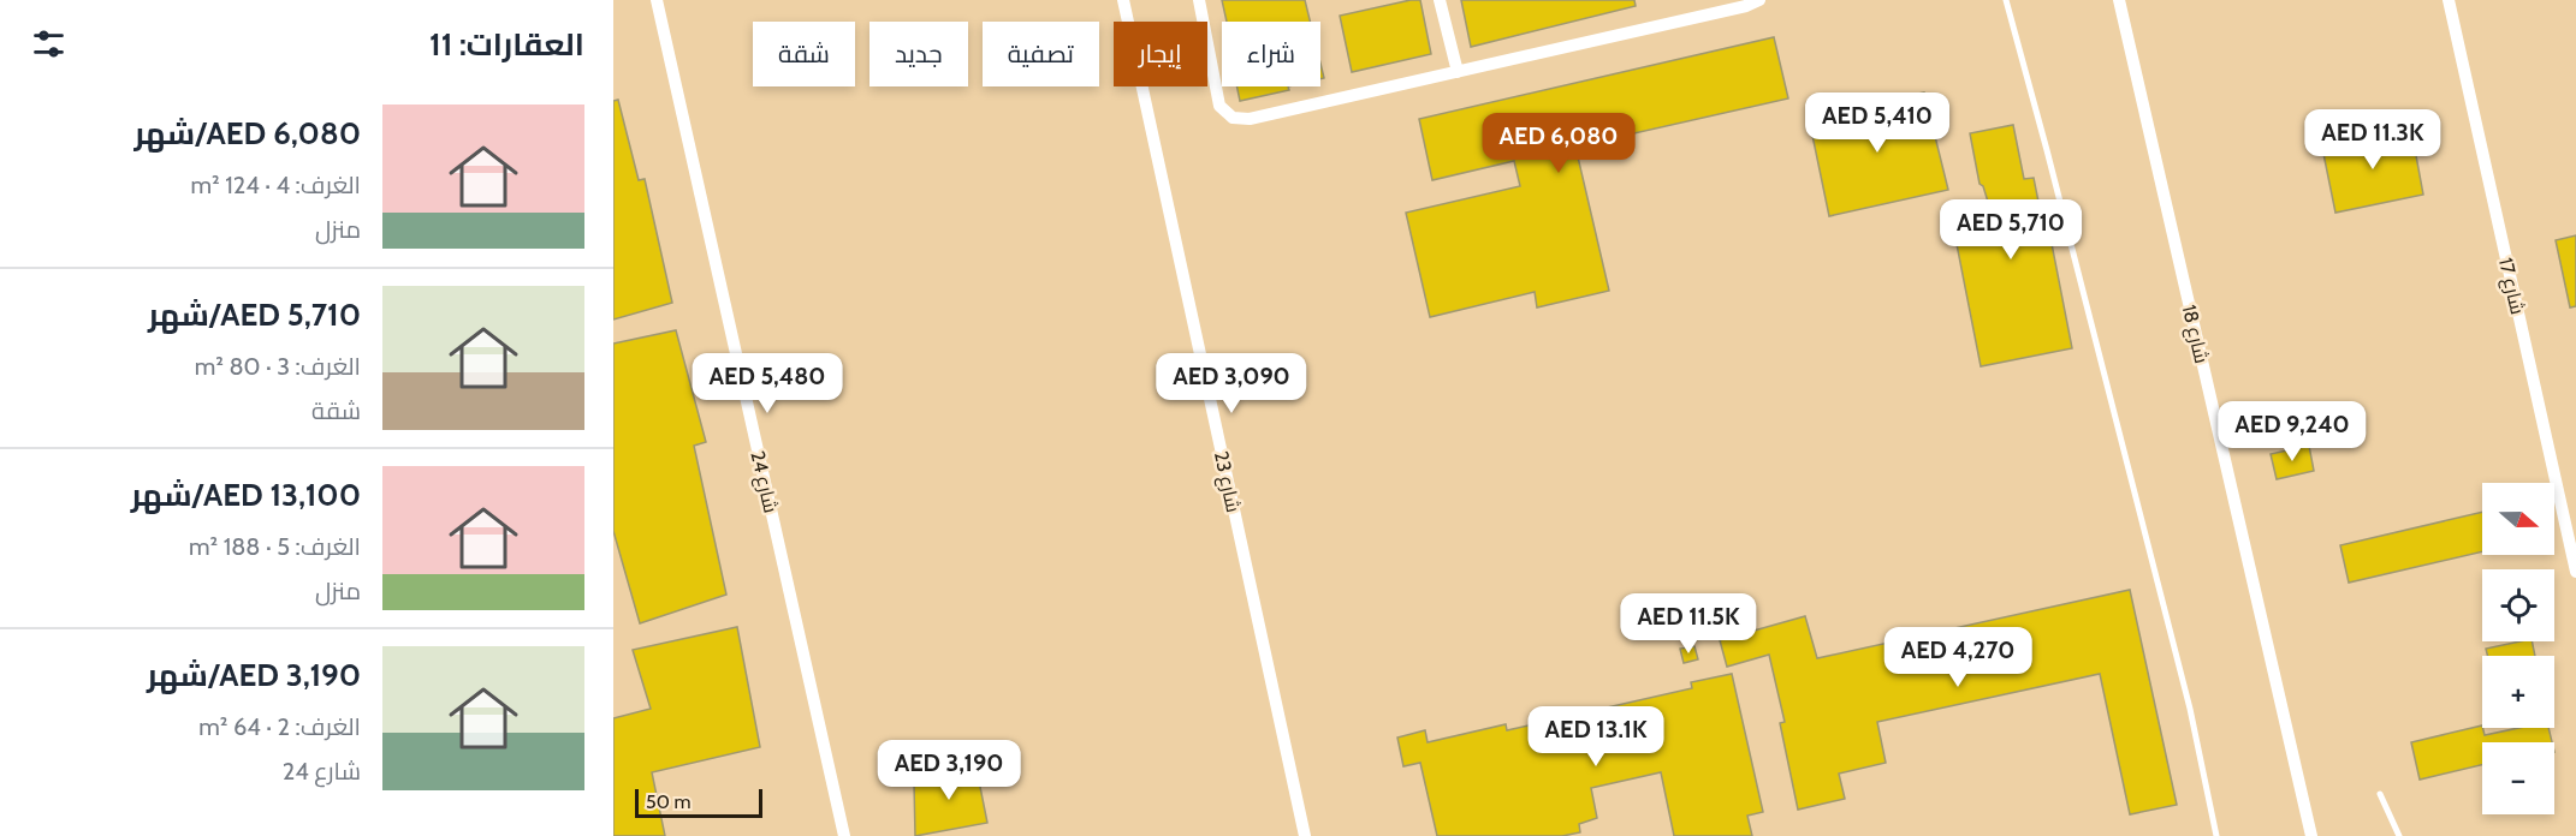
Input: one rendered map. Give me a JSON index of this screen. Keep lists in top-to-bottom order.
{
  "streets": {
    "street": [
      "شارع 17",
      "شارع 18",
      "شارع 24",
      "شارع 23"
    ]
  },
  "scale_bar": "50 m",
  "north": "right",
  "page": {
    "heading": "العقارات: 11",
    "chip": [
      "شراء",
      "إيجار",
      "تصفية",
      "جديد",
      "شقة"
    ],
    "list": [
      {
        "name": "AED 6,080/شهر",
        "note": "الغرف: 4 · 124 m² · منزل"
      },
      {
        "name": "AED 5,710/شهر",
        "note": "الغرف: 3 · 80 m² · شقة"
      },
      {
        "name": "AED 13,100/شهر",
        "note": "الغرف: 5 · 188 m² · منزل"
      },
      {
        "name": "AED 3,190/شهر",
        "note": "الغرف: 2 · 64 m² · شارع 24"
      }
    ],
    "price": [
      "AED 5,410",
      "AED 11.3K",
      "AED 6,080",
      "AED 5,710",
      "AED 5,480",
      "AED 3,090",
      "AED 9,240",
      "AED 11.5K",
      "AED 4,270",
      "AED 13.1K",
      "AED 3,190"
    ],
    "map_buttons": ["+", "−"],
    "scale": "50 m"
  }
}
